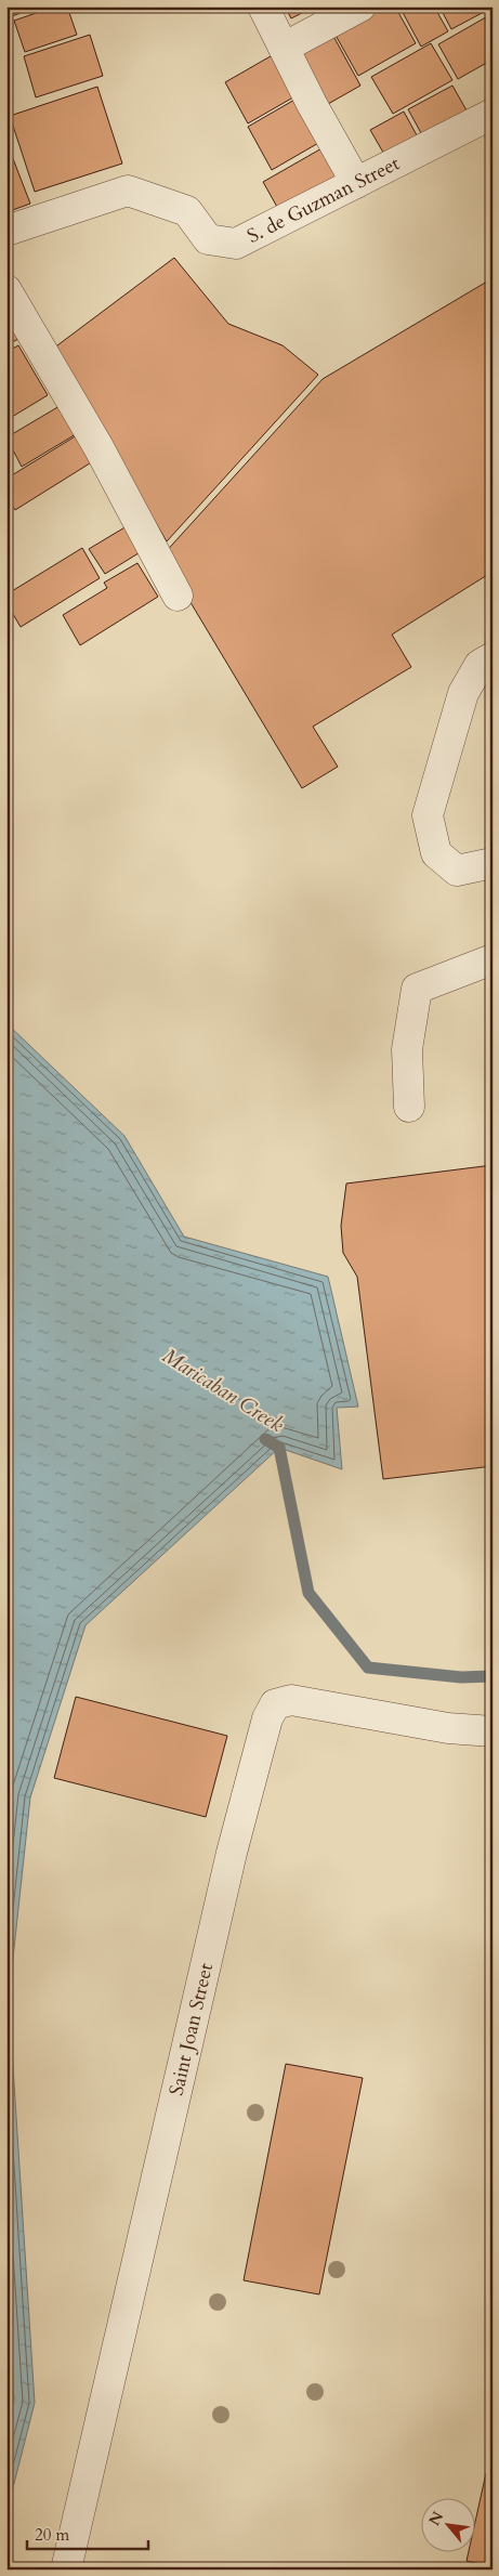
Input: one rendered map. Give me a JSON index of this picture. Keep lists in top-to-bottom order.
{
  "streets": {
    "street": ["S. de Guzman Street", "Saint Joan Street"]
  },
  "water": ["Maricaban Creek"],
  "scale_bar": "20 m",
  "north": "top left"
}
